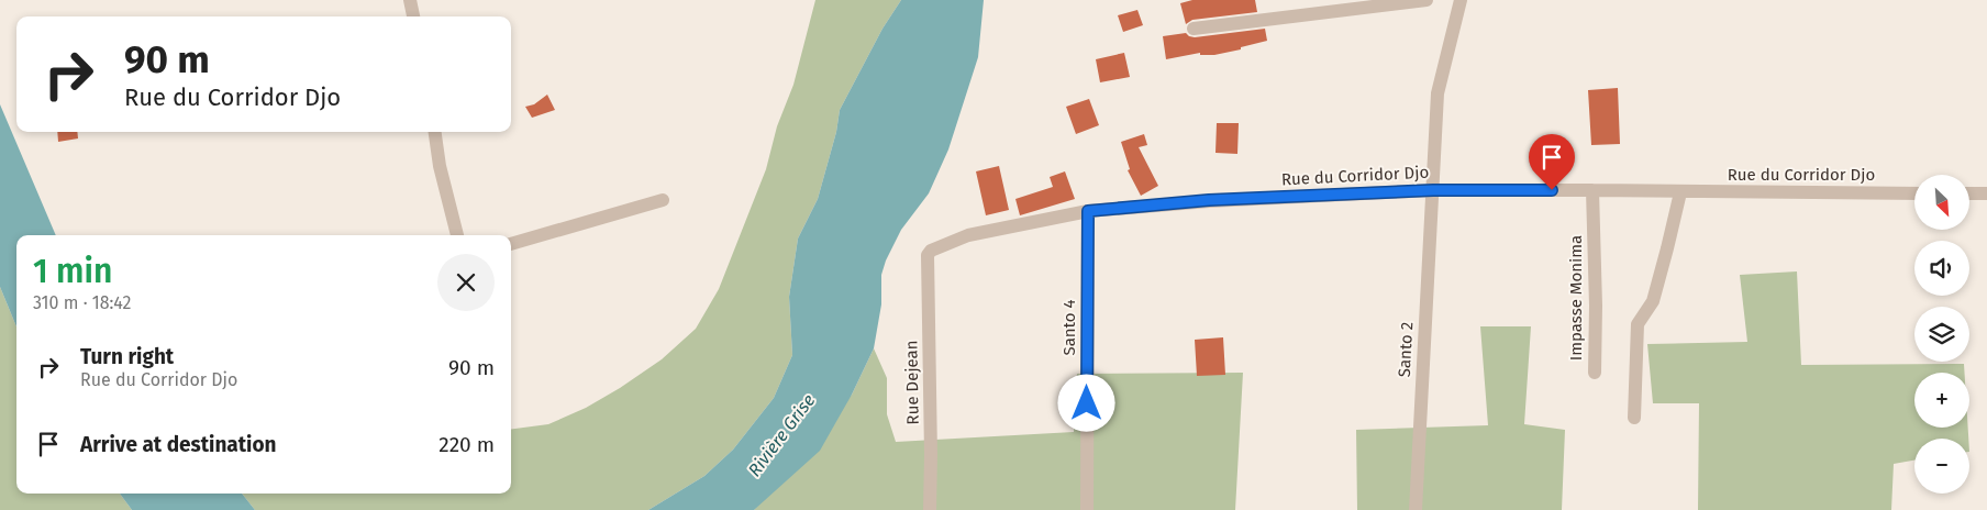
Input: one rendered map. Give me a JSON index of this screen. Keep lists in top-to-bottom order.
{
  "streets": {
    "street": [
      "Rue du Corridor Djo",
      "Impasse Monima",
      "Santo 4",
      "Santo 2",
      "Rue Dejean"
    ]
  },
  "crossings": [
    ["Rue du Corridor Djo", "Impasse Monima"],
    ["Rue du Corridor Djo", "Santo 4"],
    ["Rue du Corridor Djo", "Santo 2"],
    ["Rue du Corridor Djo", "Rue Dejean"]
  ],
  "water": ["Rivière Grise"],
  "north": "bottom right",
  "page": {
    "turn": ["90 m", "Rue du Corridor Djo"],
    "map_buttons": ["+", "−"],
    "heading": ["1 min", "310 m · 18:42"],
    "list": [
      {
        "name": "Turn right",
        "note": "Rue du Corridor Djo",
        "value": "90 m"
      },
      {
        "name": "Arrive at destination",
        "value": "220 m"
      }
    ]
  }
}
